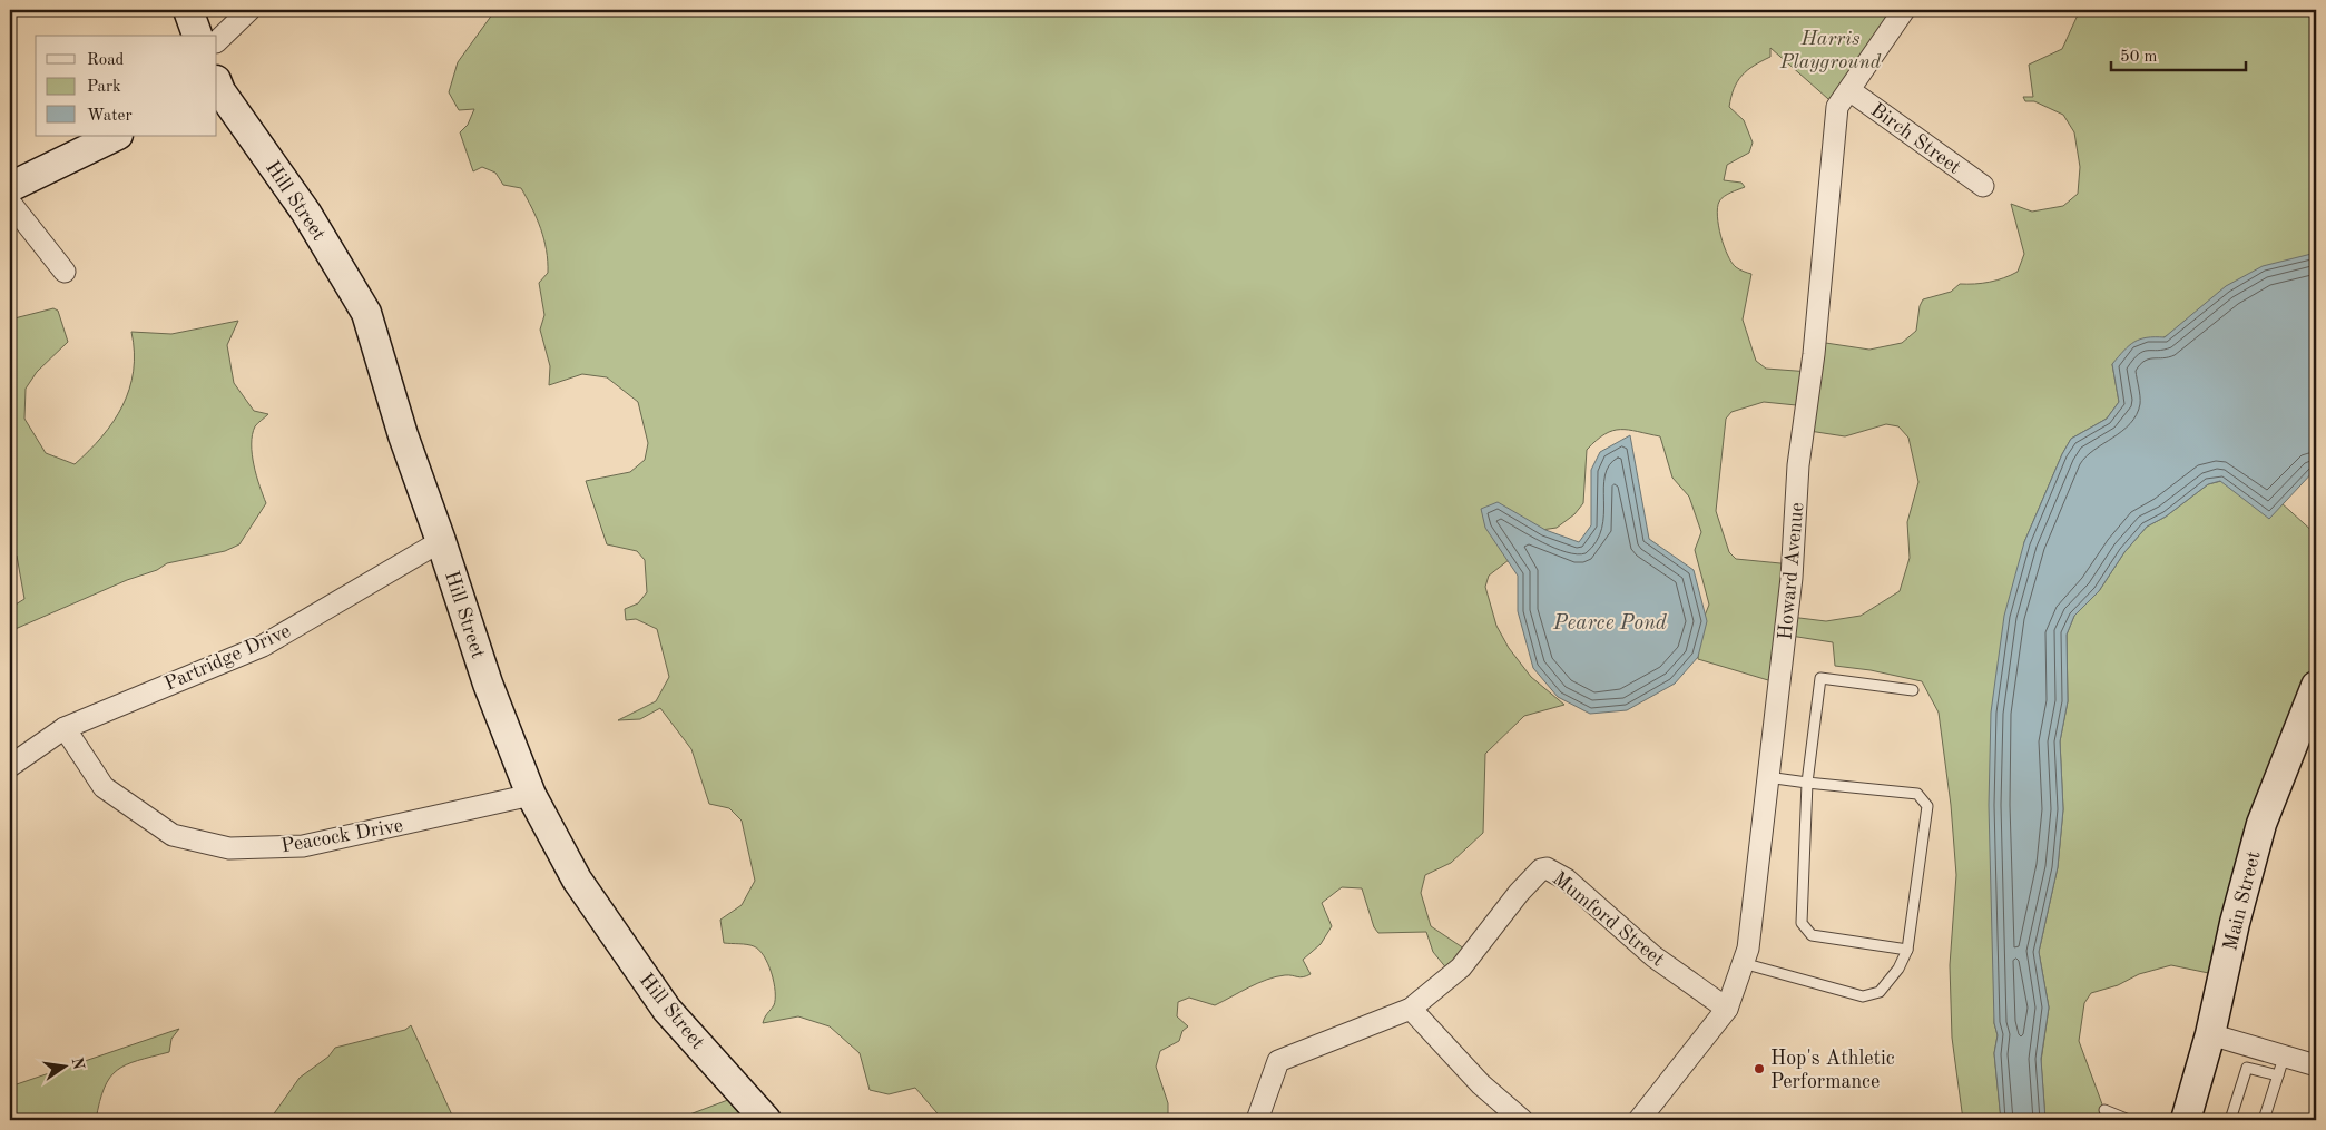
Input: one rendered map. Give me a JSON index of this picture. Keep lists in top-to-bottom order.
{
  "streets": {
    "street": [
      "Birch Street",
      "Hill Street",
      "Howard Avenue",
      "Partridge Drive",
      "Peacock Drive",
      "Main Street",
      "Mumford Street"
    ]
  },
  "crossings": [
    ["Birch Street", "Howard Avenue"],
    ["Hill Street", "Partridge Drive"],
    ["Hill Street", "Peacock Drive"],
    ["Howard Avenue", "Mumford Street"],
    ["Partridge Drive", "Peacock Drive"]
  ],
  "water": ["Pearce Pond"],
  "parks": ["Harris Playground"],
  "places": ["Hop's Athletic Performance"],
  "legend": ["Road", "Park", "Water"],
  "scale_bar": "50 m",
  "north": "right"
}
